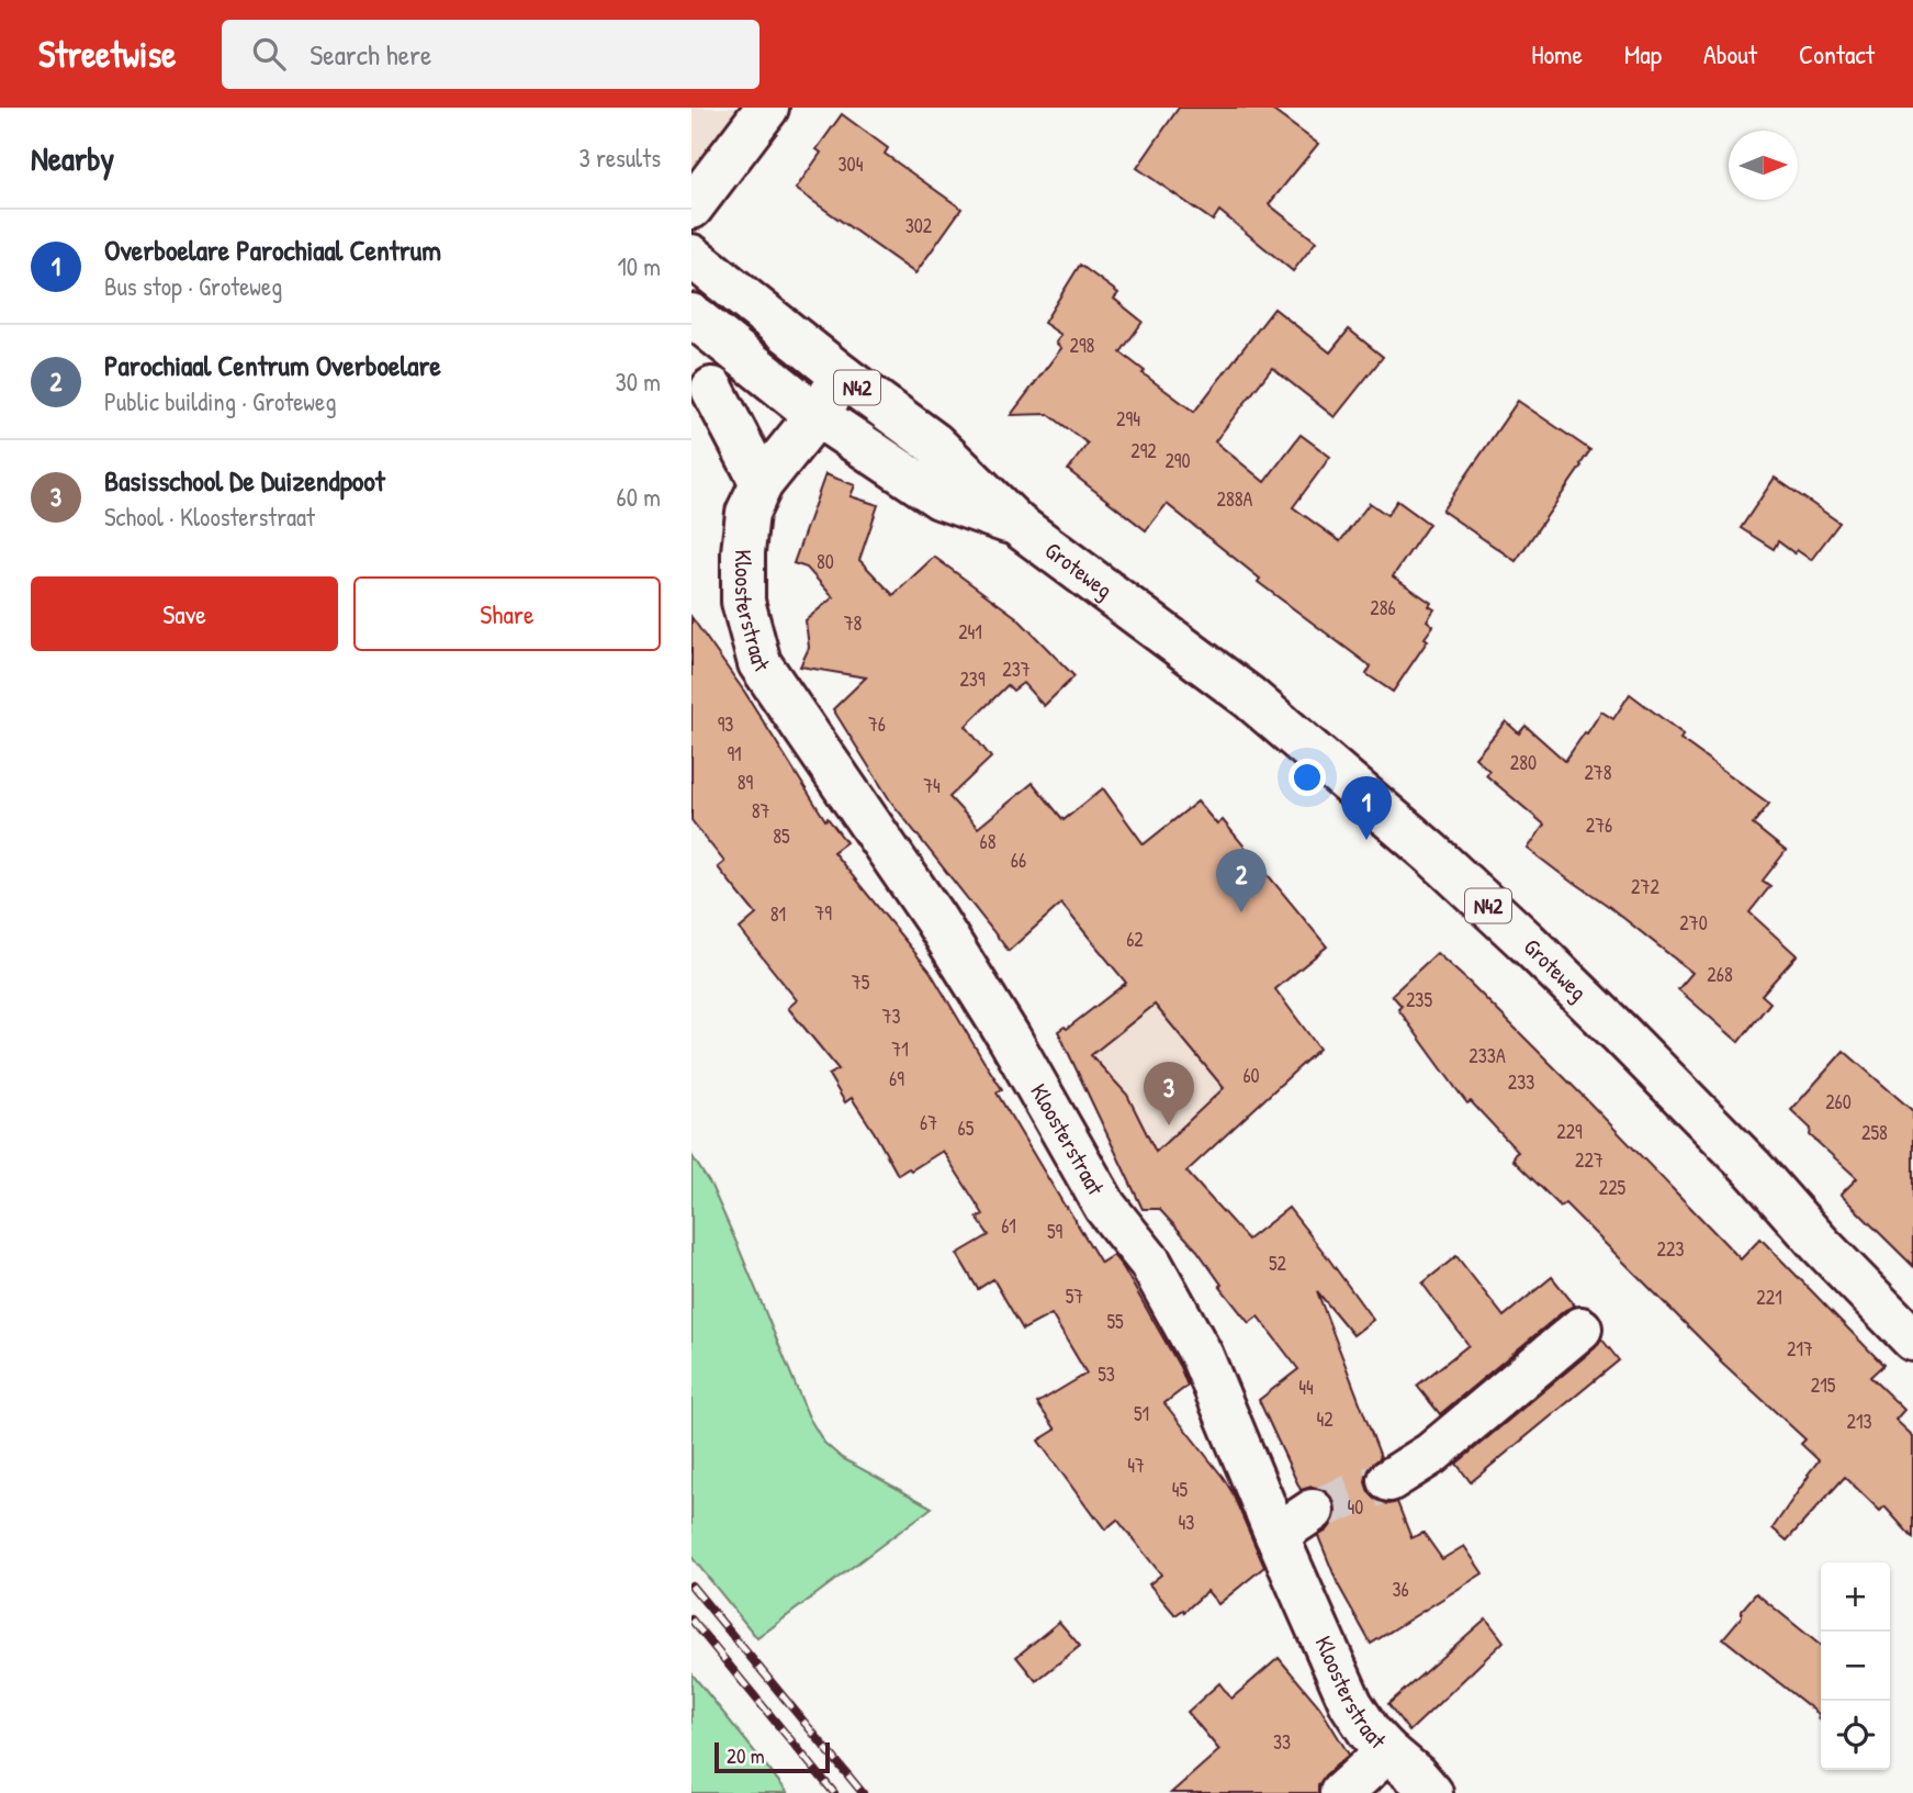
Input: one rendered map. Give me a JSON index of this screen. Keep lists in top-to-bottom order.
{
  "streets": {
    "main road": ["N42", "Groteweg", "Kloosterstraat"]
  },
  "crossings": [
    ["Groteweg", "Kloosterstraat"]
  ],
  "house_numbers": [
    "304",
    "302",
    "298",
    "294",
    "292",
    "290",
    "288A",
    "80",
    "286",
    "78",
    "241",
    "237",
    "239",
    "93",
    "76",
    "91",
    "280",
    "278",
    "89",
    "74",
    "87",
    "276",
    "85",
    "68",
    "66",
    "272",
    "79",
    "81",
    "270",
    "62",
    "268",
    "75",
    "235",
    "73",
    "71",
    "233A",
    "60",
    "69",
    "233",
    "260",
    "67",
    "65",
    "229",
    "258",
    "227",
    "225",
    "61",
    "59",
    "223",
    "52",
    "57",
    "221",
    "55",
    "217",
    "53",
    "215",
    "44",
    "51",
    "42",
    "213",
    "47",
    "45",
    "40",
    "43",
    "36",
    "33"
  ],
  "scale_bar": "20 m",
  "north": "right",
  "page": {
    "header": "Streetwise",
    "search": "Search here",
    "nav": [
      "Home",
      "Map",
      "About",
      "Contact"
    ],
    "heading": ["Nearby", "3 results"],
    "list": [
      {
        "mark": "1",
        "name": "Overboelare Parochiaal Centrum",
        "note": "Bus stop · Groteweg",
        "value": "10 m"
      },
      {
        "mark": "2",
        "name": "Parochiaal Centrum Overboelare",
        "note": "Public building · Groteweg",
        "value": "30 m"
      },
      {
        "mark": "3",
        "name": "Basisschool De Duizendpoot",
        "note": "School · Kloosterstraat",
        "value": "60 m"
      }
    ],
    "buttons": ["Save", "Share"],
    "pins": ["1", "2", "3"],
    "map_buttons": ["+", "−"],
    "scale": "20 m"
  }
}
